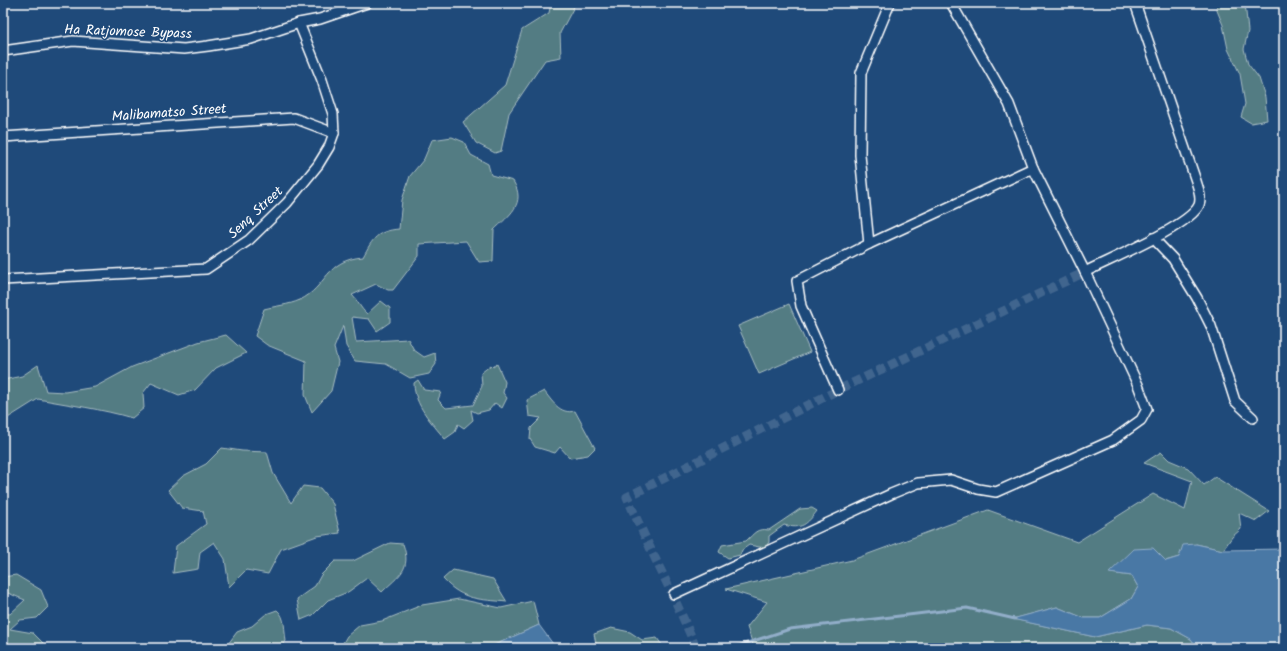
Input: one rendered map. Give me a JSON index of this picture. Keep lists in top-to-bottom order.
{
  "streets": {
    "street": ["Ha Ratjomose Bypass", "Malibamatso Street", "Senq Street"]
  },
  "crossings": [
    ["Ha Ratjomose Bypass", "Senq Street"],
    ["Malibamatso Street", "Senq Street"]
  ]
}
